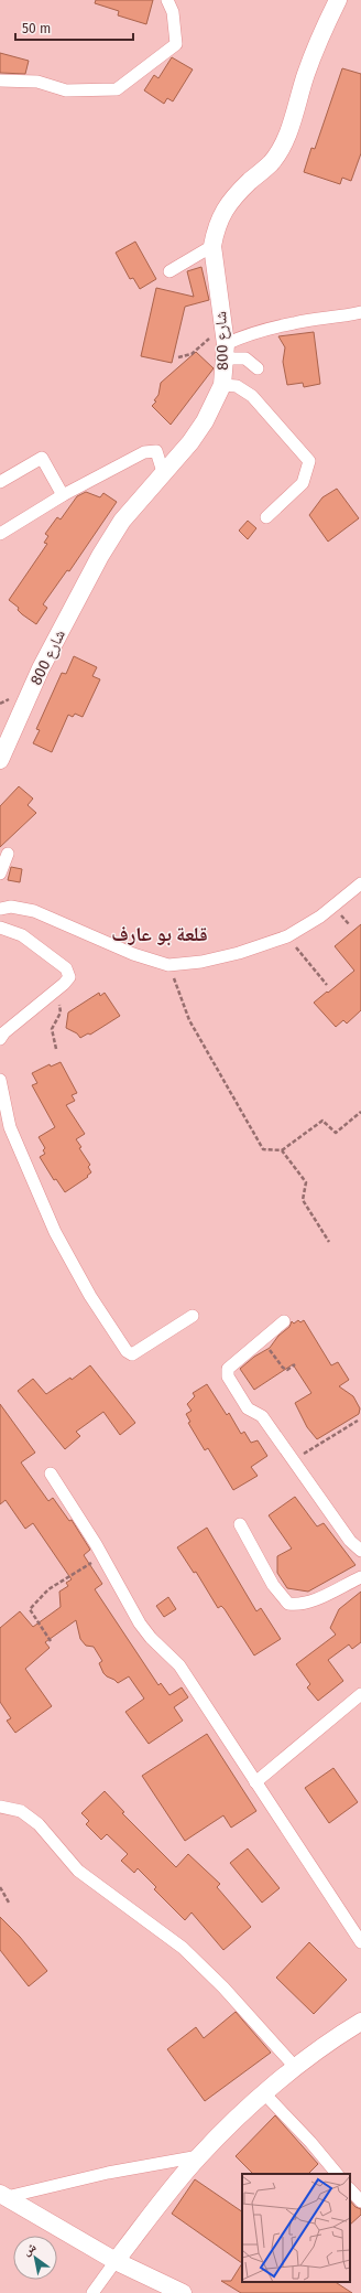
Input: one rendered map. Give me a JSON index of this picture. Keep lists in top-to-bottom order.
{
  "streets": {
    "main road": ["شارع 800"]
  },
  "districts": ["قلعة بو عارف"],
  "scale_bar": "50 m",
  "north": "top left"
}
